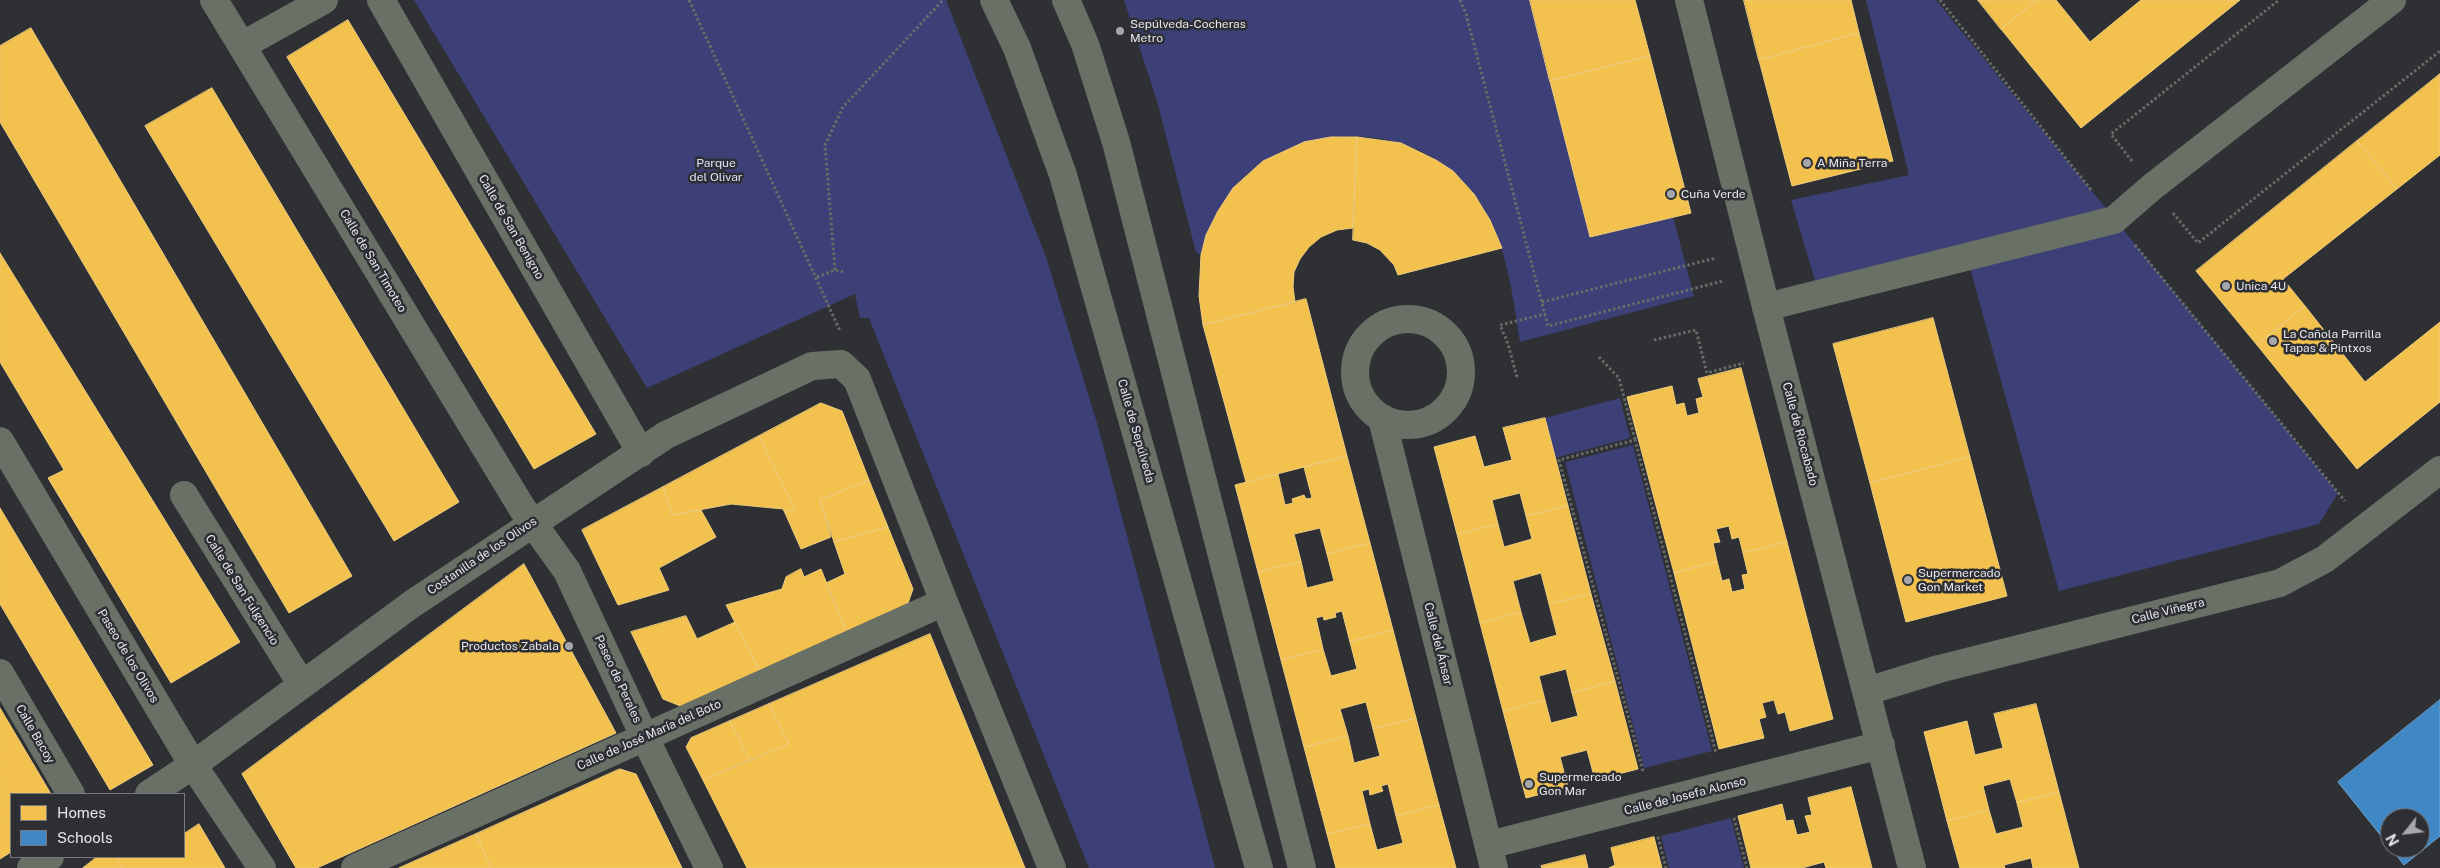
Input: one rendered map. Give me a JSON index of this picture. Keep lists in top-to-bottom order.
{
  "streets": {
    "street": [
      "Calle de San Benigno",
      "Calle de San Timoteo",
      "Calle de Sepúlveda",
      "Calle de Riocabado",
      "Costanilla de los Olivos",
      "Calle de San Fulgencio",
      "Calle Viñegra",
      "Calle del Ánsar",
      "Paseo de los Olivos",
      "Paseo de Perales",
      "Calle Bacoy",
      "Calle de José María del Boto",
      "Calle de Josefa Alonso"
    ]
  },
  "crossings": [
    ["Calle de San Benigno", "Costanilla de los Olivos"],
    ["Calle de San Timoteo", "Costanilla de los Olivos"],
    ["Calle de San Timoteo", "Paseo de Perales"],
    ["Calle de Riocabado", "Calle Viñegra"],
    ["Calle de Riocabado", "Calle de Josefa Alonso"],
    ["Costanilla de los Olivos", "Calle de San Fulgencio"],
    ["Costanilla de los Olivos", "Paseo de los Olivos"],
    ["Costanilla de los Olivos", "Paseo de Perales"],
    ["Calle del Ánsar", "Calle de Josefa Alonso"],
    ["Paseo de Perales", "Calle de José María del Boto"]
  ],
  "parks": ["Parque del Olivar"],
  "places": [
    "Sepúlveda-Cocheras Metro",
    "A Miña Terra",
    "Cuña Verde",
    "Unica 4U",
    "La Cañola Parrilla Tapas & Pintxos",
    "Supermercado Gon Market",
    "Productos Zabala",
    "Supermercado Gon Mar"
  ],
  "legend": ["Homes", "Schools"],
  "north": "bottom left"
}
